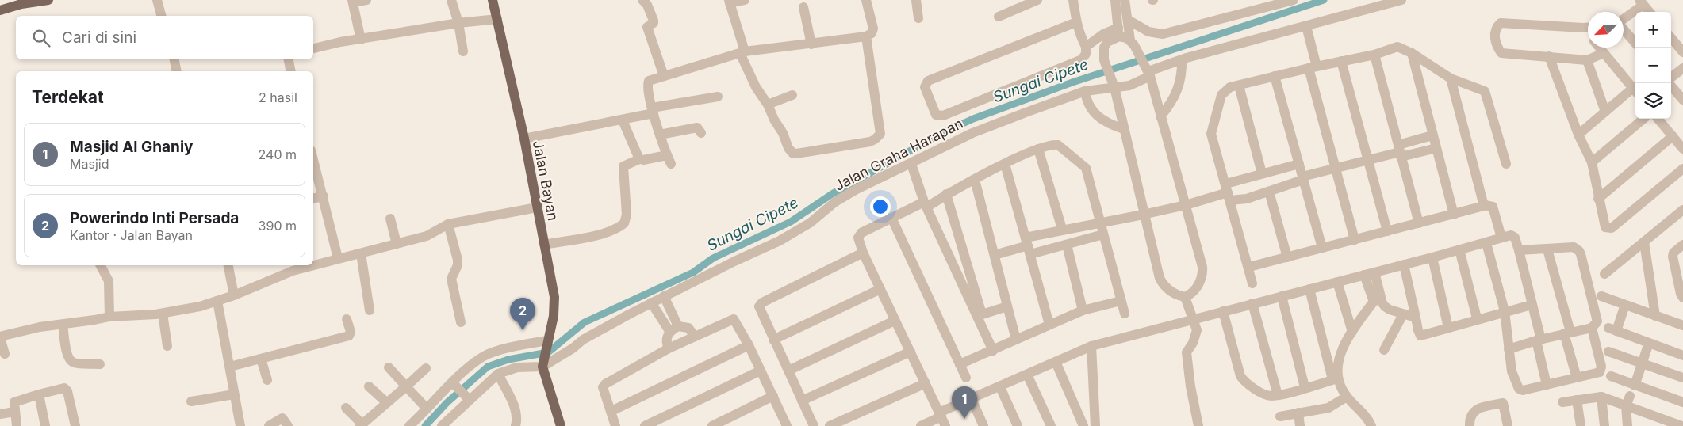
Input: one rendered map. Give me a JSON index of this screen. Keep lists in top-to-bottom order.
{
  "streets": {
    "main road": ["Jalan Bayan"],
    "street": ["Jalan Graha Harapan"]
  },
  "crossings": [
    ["Jalan Graha Harapan", "Jalan Bayan"]
  ],
  "water": ["Sungai Cipete"],
  "north": "bottom left",
  "page": {
    "map_buttons": ["+", "−"],
    "search": "Cari di sini",
    "heading": ["Terdekat", "2 hasil"],
    "list": [
      {
        "mark": "1",
        "name": "Masjid Al Ghaniy",
        "note": "Masjid",
        "value": "240 m"
      },
      {
        "mark": "2",
        "name": "Powerindo Inti Persada",
        "note": "Kantor · Jalan Bayan",
        "value": "390 m"
      }
    ],
    "pins": ["2", "1"]
  }
}
